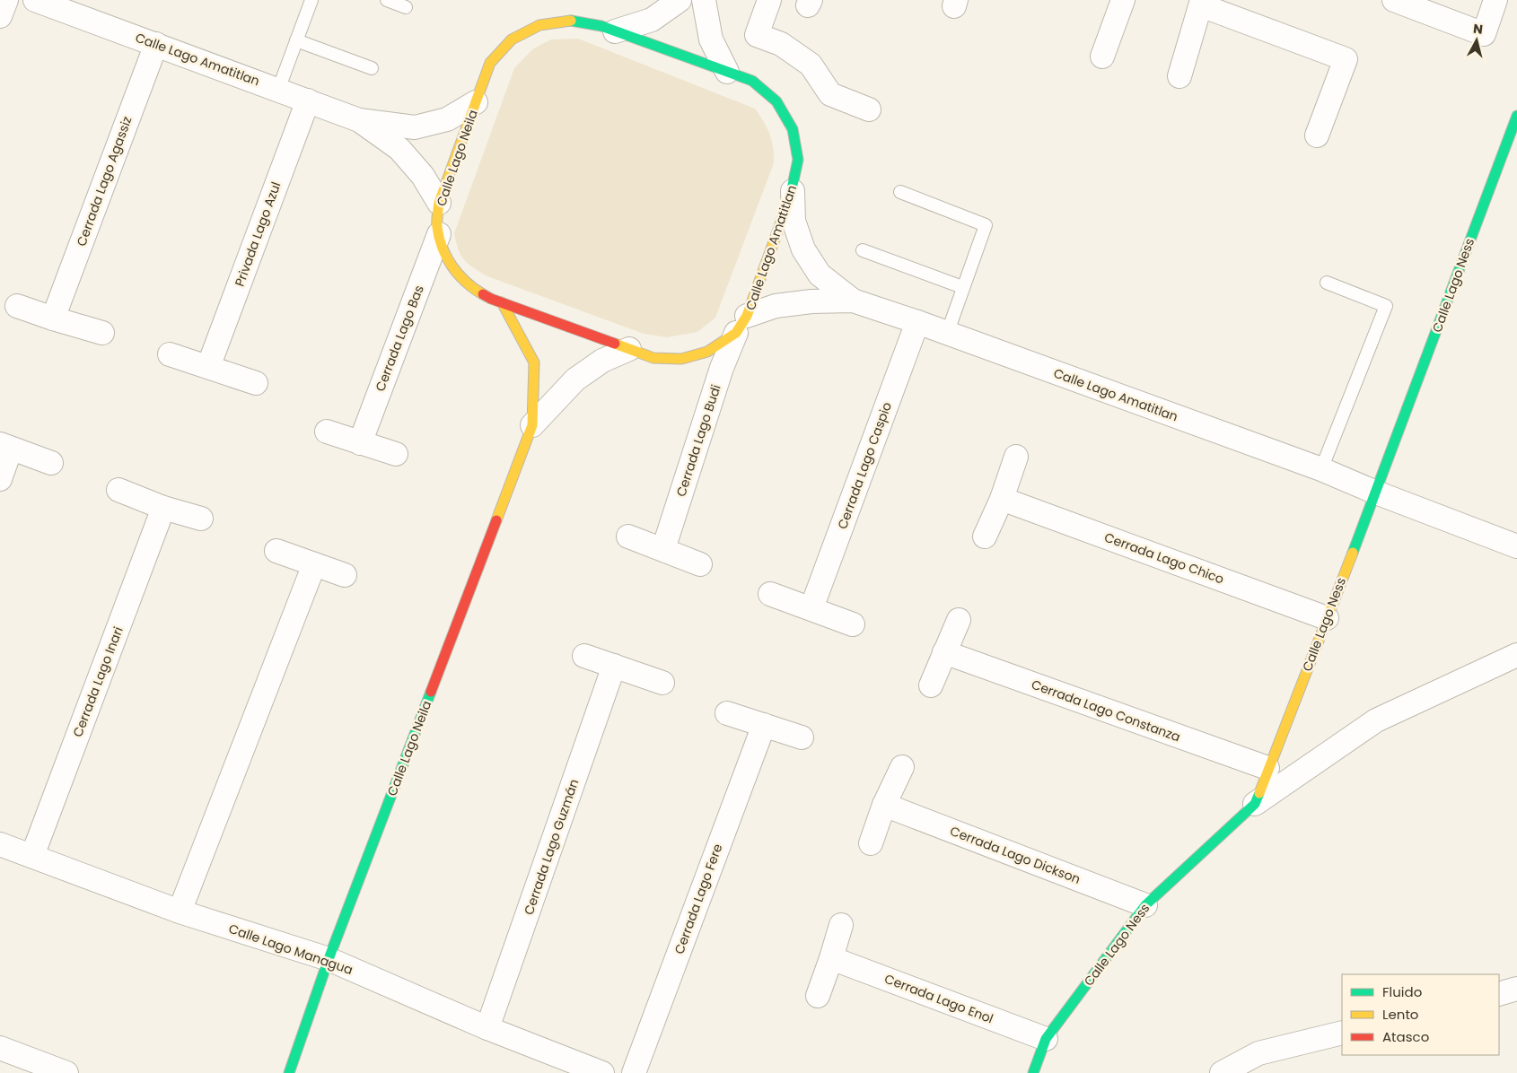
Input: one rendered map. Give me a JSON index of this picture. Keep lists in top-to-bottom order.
{
  "streets": {
    "street": [
      "Calle Lago Amatitlan",
      "Calle Lago Neila",
      "Cerrada Lago Agassiz",
      "Privada Lago Azul",
      "Calle Lago Ness",
      "Cerrada Lago Bas",
      "Cerrada Lago Budi",
      "Cerrada Lago Caspio",
      "Cerrada Lago Chico",
      "Cerrada Lago Inari",
      "Cerrada Lago Constanza",
      "Cerrada Lago Guzmán",
      "Cerrada Lago Dickson",
      "Cerrada Lago Fere",
      "Calle Lago Managua",
      "Cerrada Lago Enol"
    ]
  },
  "crossings": [
    ["Calle Lago Amatitlan", "Calle Lago Neila"],
    ["Calle Lago Amatitlan", "Cerrada Lago Agassiz"],
    ["Calle Lago Amatitlan", "Privada Lago Azul"],
    ["Calle Lago Amatitlan", "Calle Lago Ness"],
    ["Calle Lago Amatitlan", "Cerrada Lago Budi"],
    ["Calle Lago Amatitlan", "Cerrada Lago Caspio"],
    ["Calle Lago Neila", "Cerrada Lago Bas"],
    ["Calle Lago Neila", "Calle Lago Managua"],
    ["Calle Lago Ness", "Cerrada Lago Chico"],
    ["Calle Lago Ness", "Cerrada Lago Constanza"],
    ["Calle Lago Ness", "Cerrada Lago Dickson"],
    ["Calle Lago Ness", "Cerrada Lago Enol"],
    ["Cerrada Lago Inari", "Calle Lago Managua"],
    ["Cerrada Lago Guzmán", "Calle Lago Managua"]
  ],
  "legend": ["Fluido", "Lento", "Atasco"],
  "north": "top"
}
